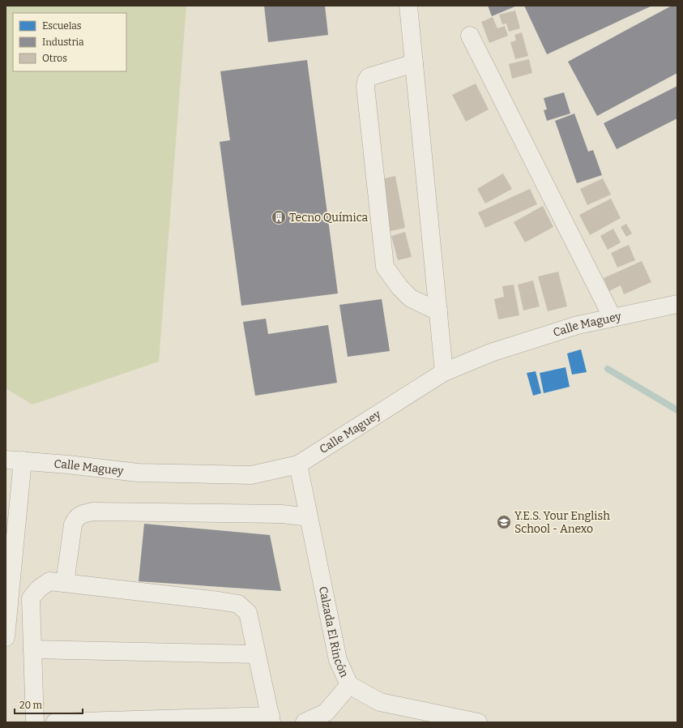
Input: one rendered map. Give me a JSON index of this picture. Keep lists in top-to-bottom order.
{
  "streets": {
    "street": ["Calle Maguey", "Calzada El Rincón"]
  },
  "crossings": [
    ["Calle Maguey", "Calzada El Rincón"]
  ],
  "places": {
    "building": ["Tecno Química"],
    "school or university": ["Y.E.S. Your English School - Anexo"]
  },
  "legend": ["Escuelas", "Industria", "Otros"],
  "scale_bar": "20 m"
}
